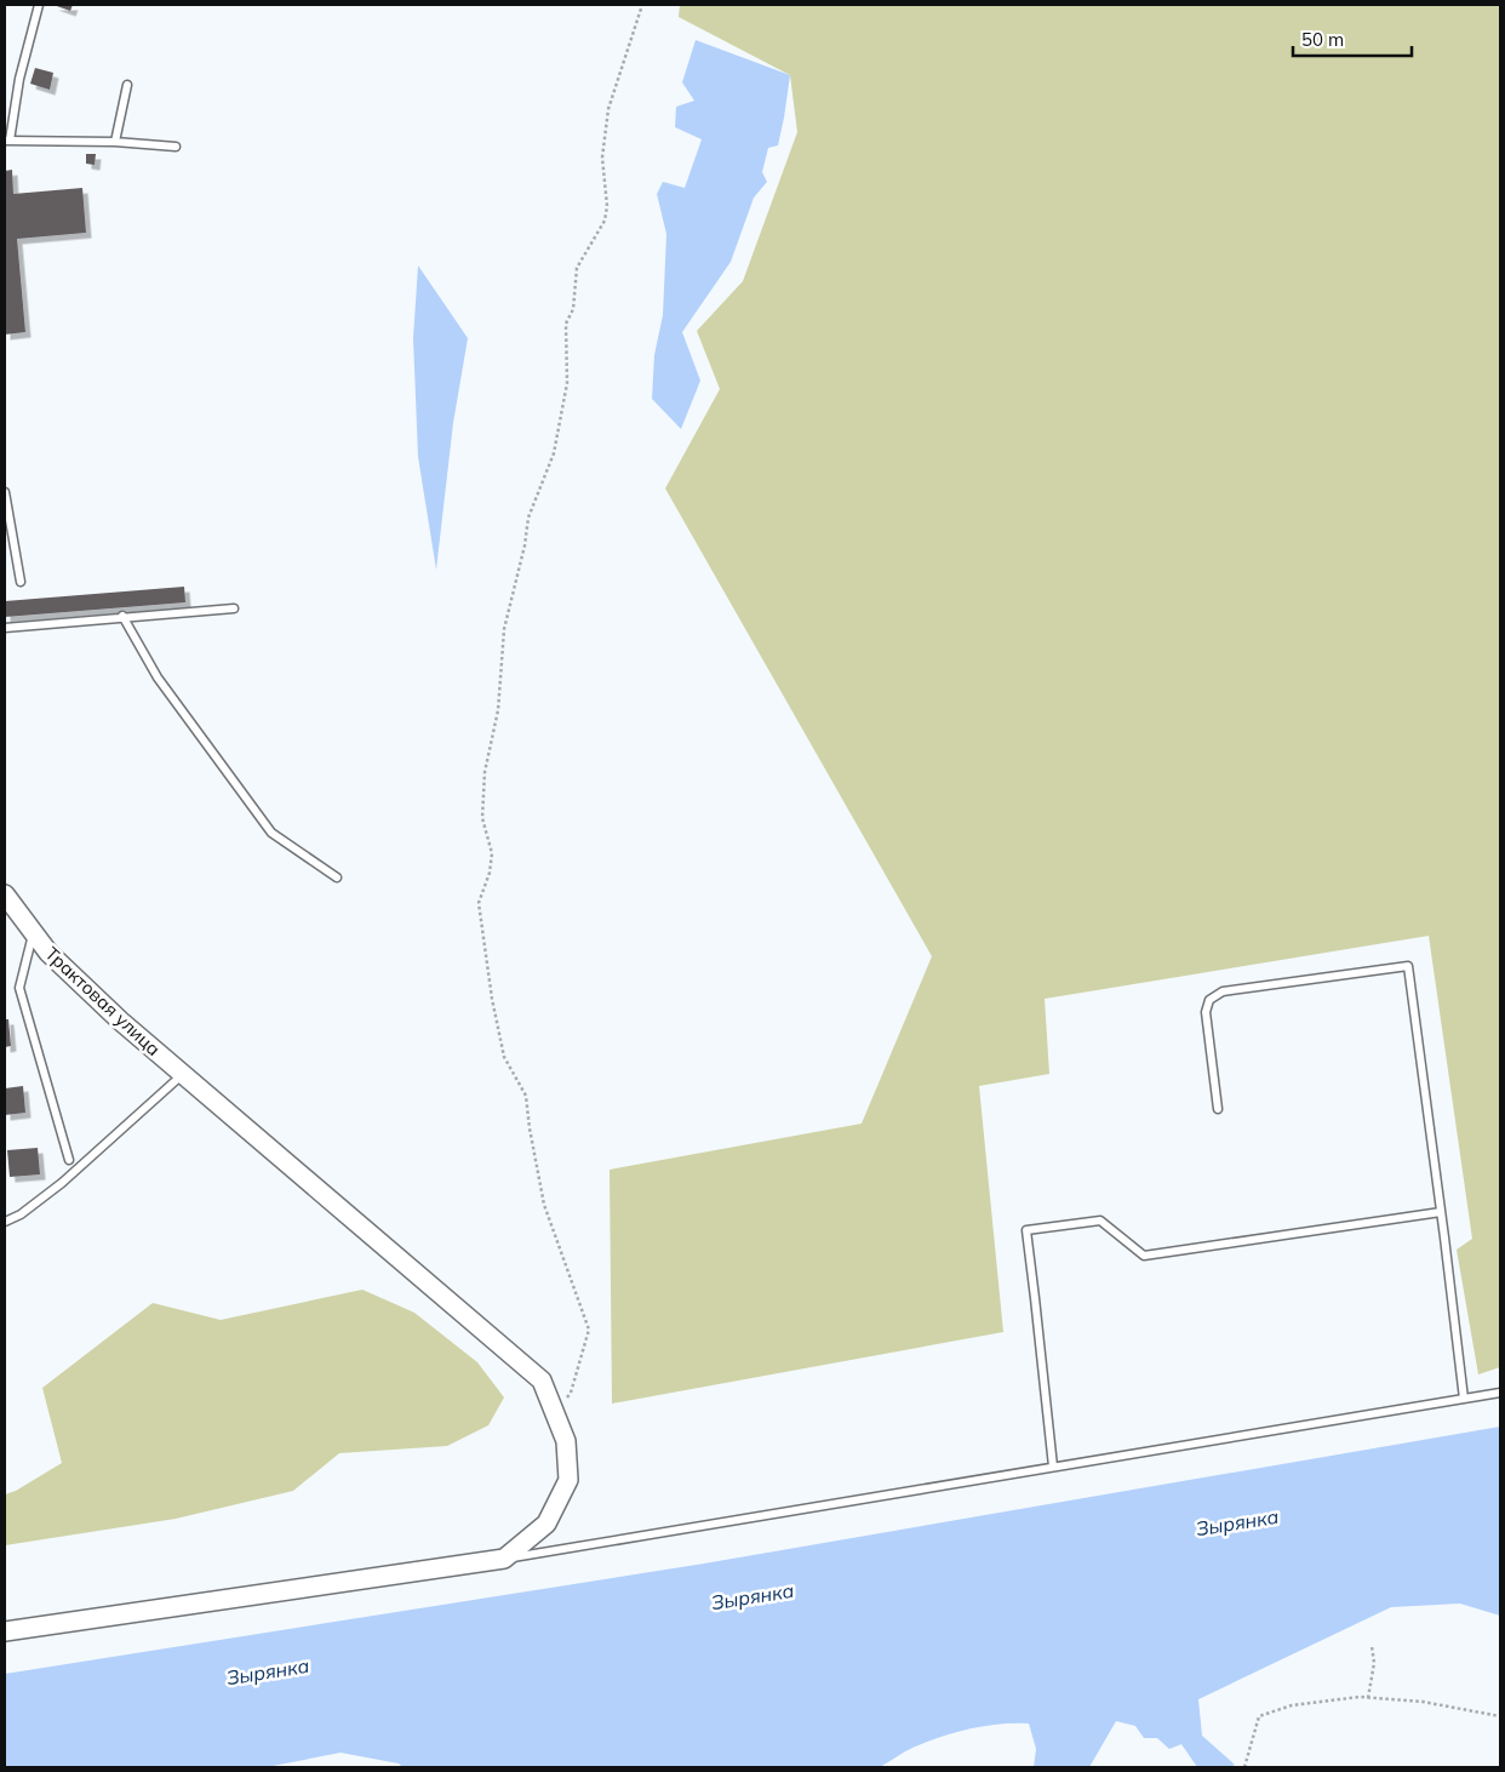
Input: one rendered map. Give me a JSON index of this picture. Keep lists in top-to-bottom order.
{
  "streets": {
    "street": ["Трактовая улица"]
  },
  "water": ["Зырянка"],
  "scale_bar": "50 m"
}
